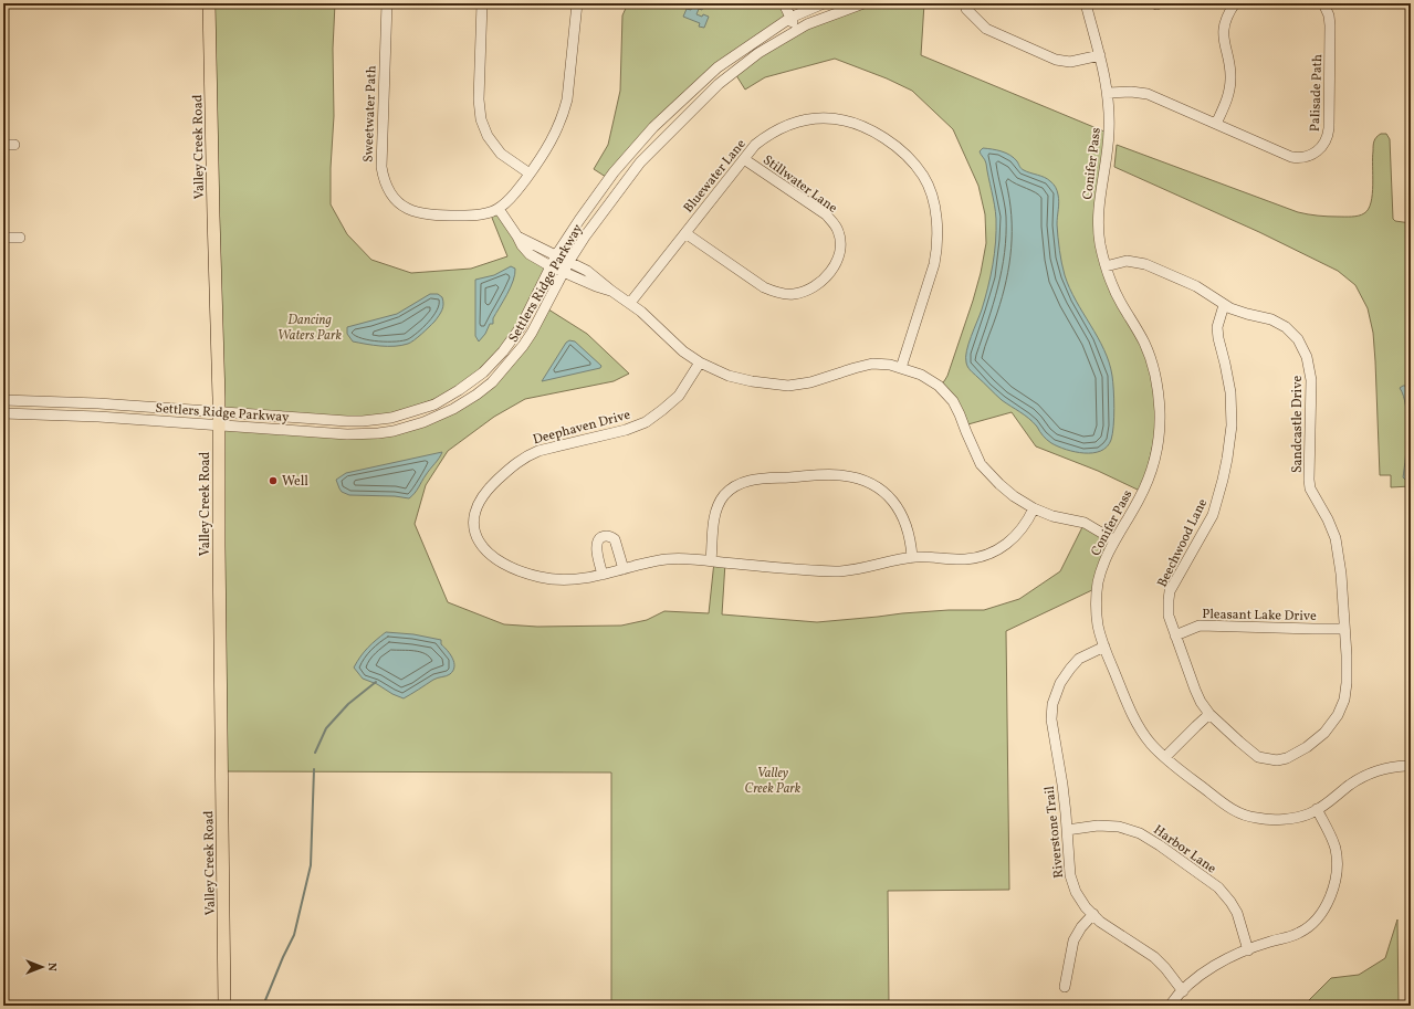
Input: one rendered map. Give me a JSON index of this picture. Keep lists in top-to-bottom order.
{
  "streets": {
    "main road": ["Valley Creek Road"],
    "street": [
      "Palisade Path",
      "Sweetwater Path",
      "Conifer Pass",
      "Bluewater Lane",
      "Stillwater Lane",
      "Settlers Ridge Parkway",
      "Sandcastle Drive",
      "Deephaven Drive",
      "Beechwood Lane",
      "Pleasant Lake Drive",
      "Riverstone Trail",
      "Harbor Lane"
    ]
  },
  "crossings": [
    ["Palisade Path", "Conifer Pass"],
    ["Valley Creek Road", "Settlers Ridge Parkway"],
    ["Conifer Pass", "Sandcastle Drive"],
    ["Conifer Pass", "Riverstone Trail"],
    ["Bluewater Lane", "Stillwater Lane"],
    ["Sandcastle Drive", "Beechwood Lane"],
    ["Sandcastle Drive", "Pleasant Lake Drive"],
    ["Beechwood Lane", "Pleasant Lake Drive"],
    ["Riverstone Trail", "Harbor Lane"]
  ],
  "parks": ["Dancing Waters Park", "Valley Creek Park"],
  "places": ["Well"],
  "north": "right"
}
